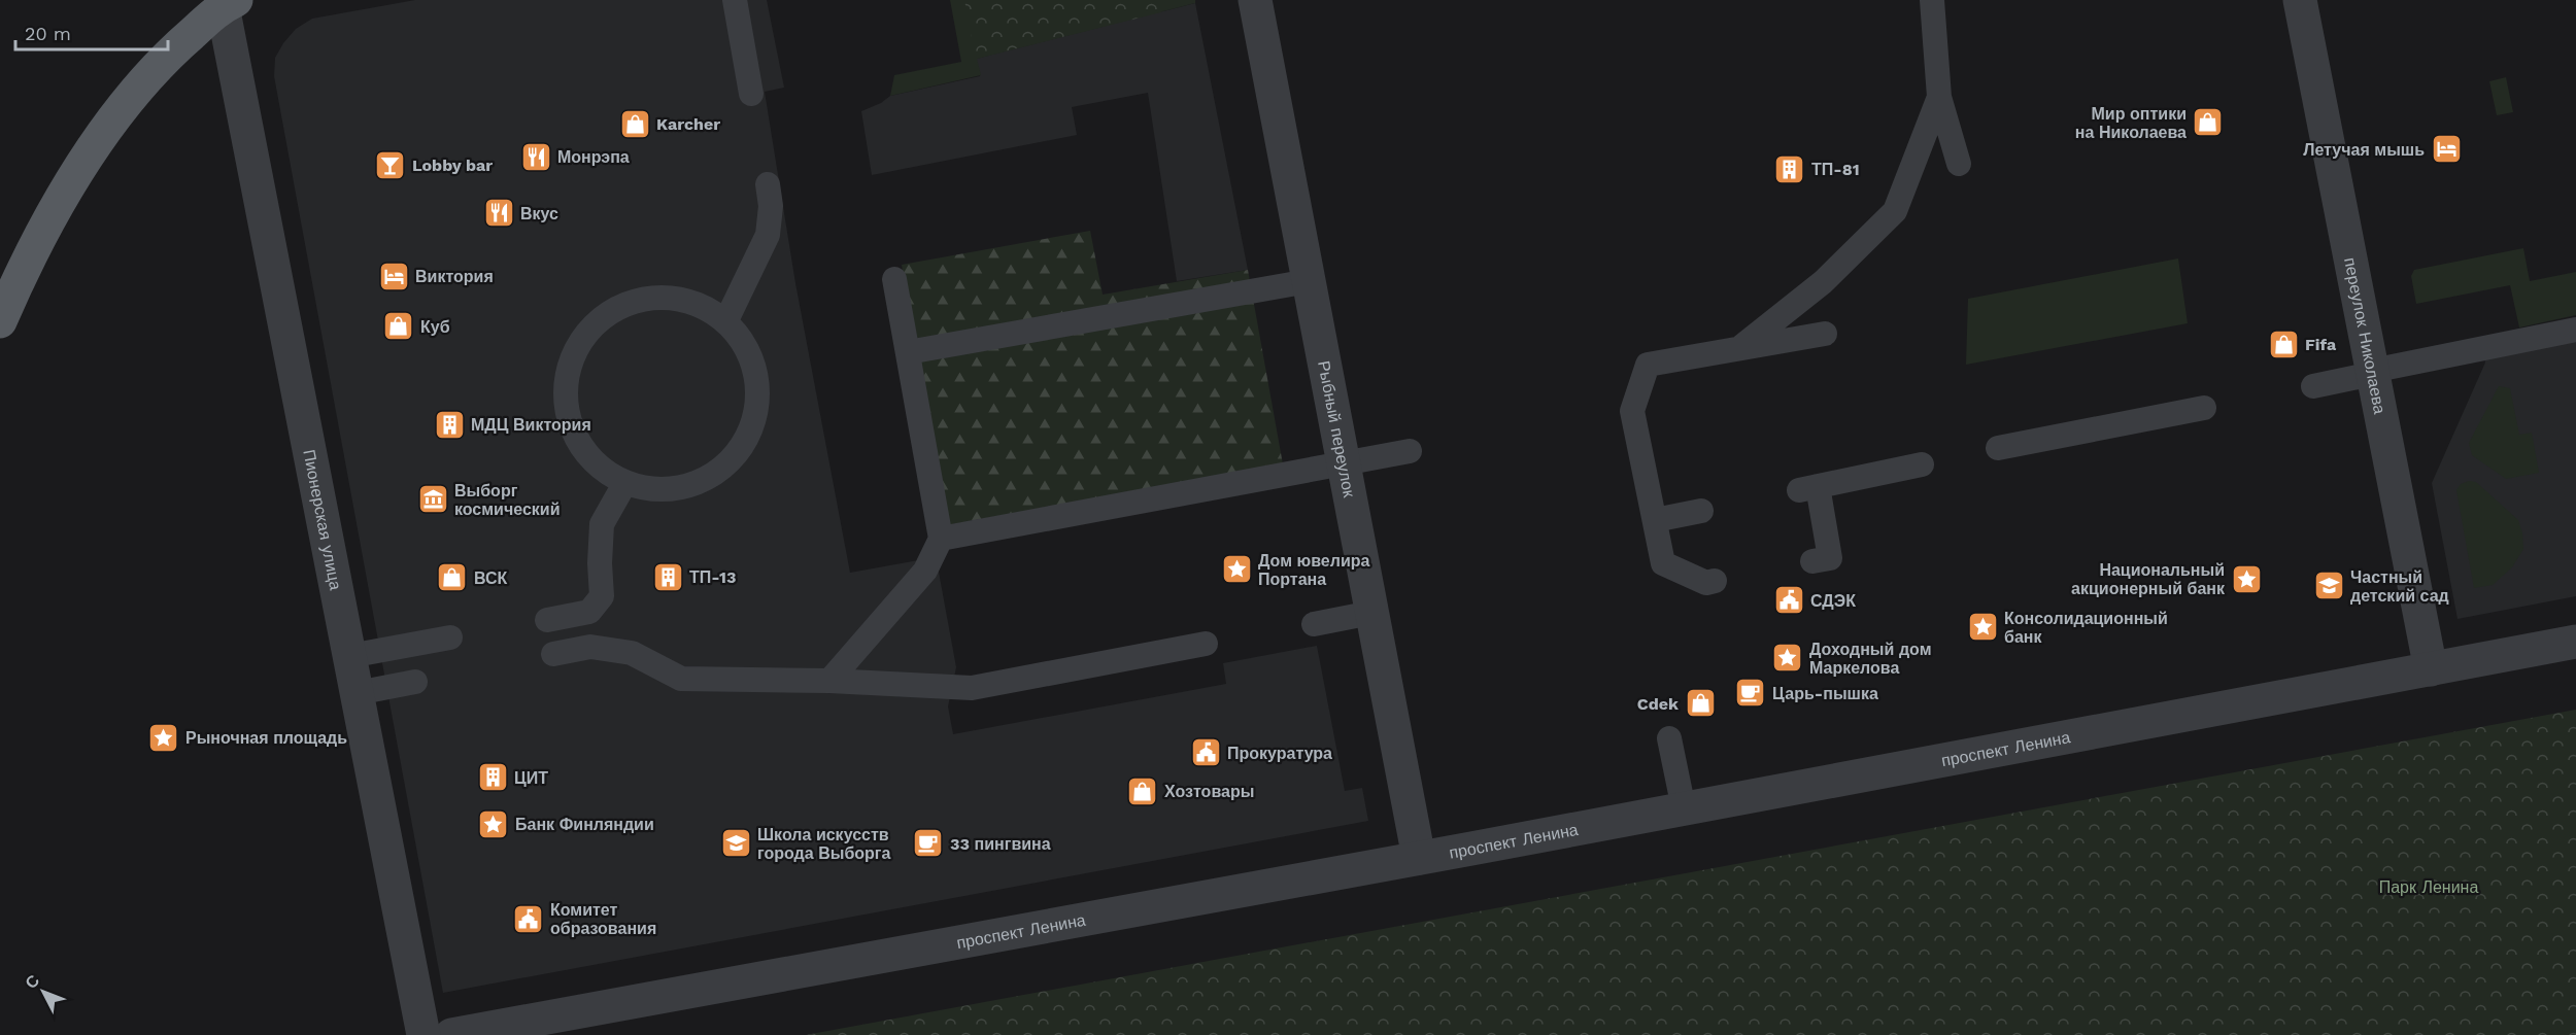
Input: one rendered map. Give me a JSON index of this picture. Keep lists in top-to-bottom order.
{
  "streets": {
    "street": [
      "переулок Николаева",
      "Рыбный переулок",
      "Пионерская улица",
      "проспект Ленина"
    ]
  },
  "crossings": [
    ["переулок Николаева", "проспект Ленина"],
    ["Рыбный переулок", "проспект Ленина"]
  ],
  "parks": ["Парк Ленина"],
  "places": {
    "shop": [
      "Мир оптики на Николаева",
      "Karcher",
      "Куб",
      "Fifa",
      "ВСК",
      "Cdek",
      "Хозтовары"
    ],
    "hotel": ["Летучая мышь", "Виктория"],
    "restaurant": ["Монрэпа", "Вкус"],
    "bar": ["Lobby bar"],
    "building": [
      "ТП-81",
      "МДЦ Виктория",
      "ТП-13",
      "ЦИТ"
    ],
    "museum": ["Выборг космический"],
    "place": [
      "Дом ювелира Портана",
      "Национальный акционерный банк",
      "Консолидационный банк",
      "Доходный дом Маркелова",
      "Рыночная площадь",
      "Банк Финляндии"
    ],
    "school or university": ["Частный детский сад", "Школа искусств города Выборга"],
    "public building": ["СДЭК", "Прокуратура", "Комитет образования"],
    "cafe": ["Царь-пышка", "33 пингвина"]
  },
  "scale_bar": "20 m",
  "north": "top left"
}
